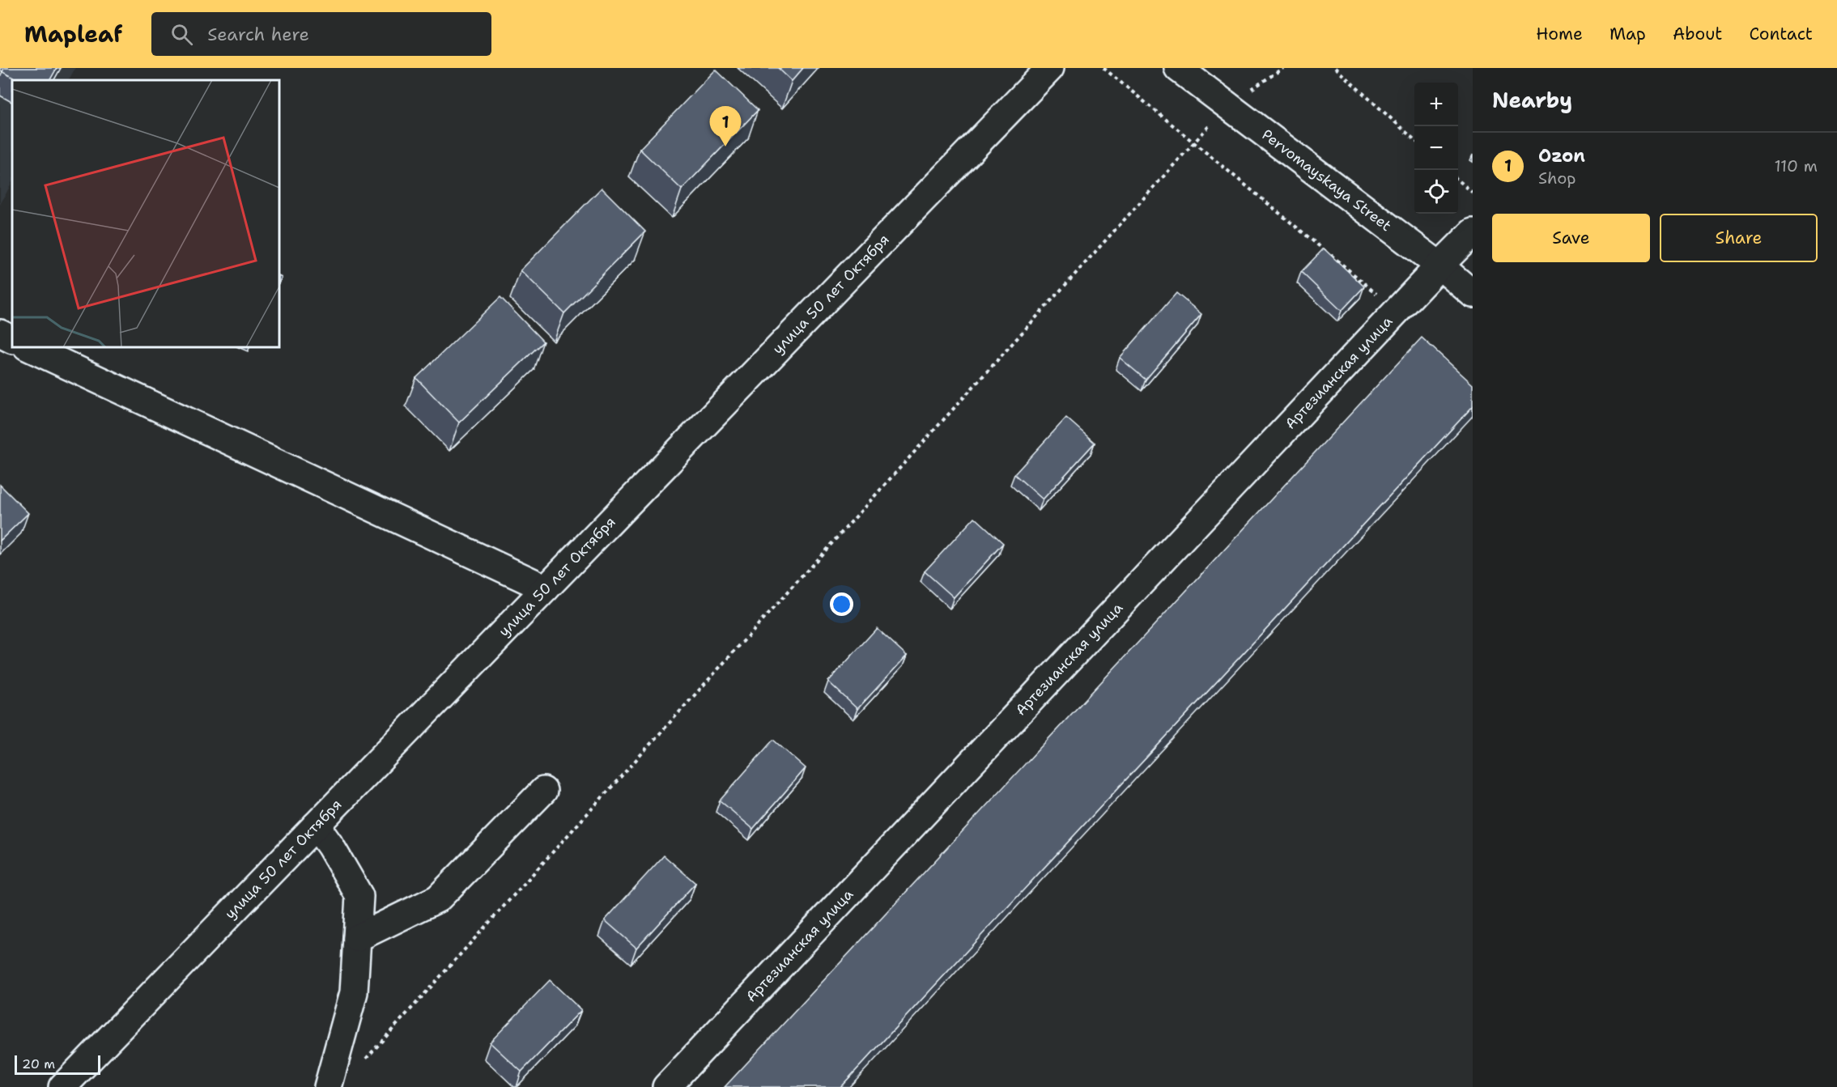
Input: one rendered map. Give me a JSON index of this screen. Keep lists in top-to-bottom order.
{
  "streets": {
    "main road": ["Pervomayskaya Street", "улица 50 лет Октября", "Артезианская улица"]
  },
  "crossings": [
    ["Pervomayskaya Street", "Артезианская улица"]
  ],
  "scale_bar": "20 m",
  "page": {
    "header": "Mapleaf",
    "search": "Search here",
    "nav": [
      "Home",
      "Map",
      "About",
      "Contact"
    ],
    "heading": "Nearby",
    "map_buttons": ["+", "−"],
    "pins": "1",
    "list": [
      {
        "mark": "1",
        "name": "Ozon",
        "note": "Shop",
        "value": "110 m"
      }
    ],
    "buttons": ["Save", "Share"],
    "scale": "20 m"
  }
}
